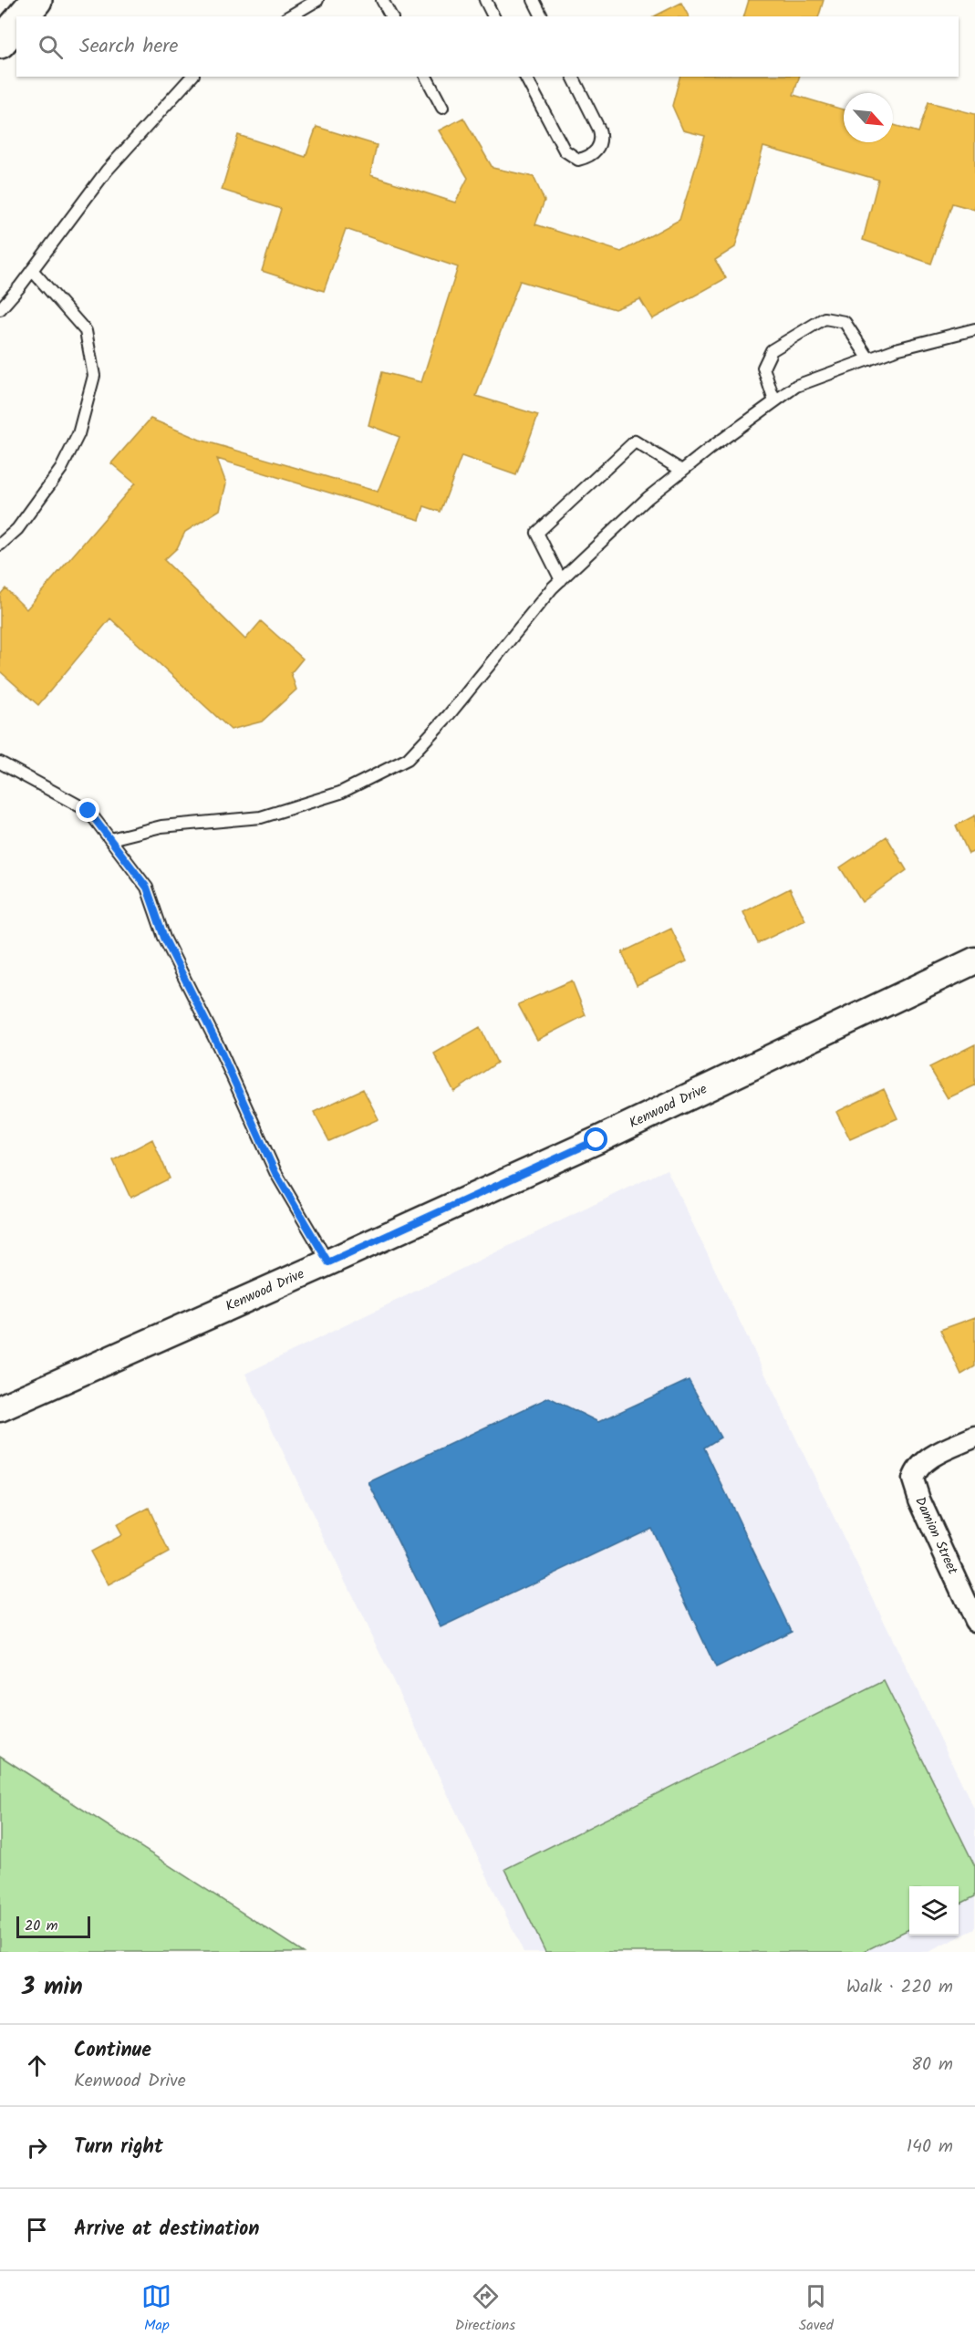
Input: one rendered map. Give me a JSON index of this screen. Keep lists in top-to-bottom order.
{
  "streets": {
    "street": ["Kenwood Drive", "Damion Street"]
  },
  "scale_bar": "20 m",
  "north": "bottom right",
  "page": {
    "search": "Search here",
    "scale": "20 m",
    "heading": ["3 min", "Walk · 220 m"],
    "list": [
      ["Continue", "Kenwood Drive", "80 m"],
      ["Turn right", "140 m"],
      "Arrive at destination"
    ],
    "nav": ["Map", "Directions", "Saved"]
  }
}
